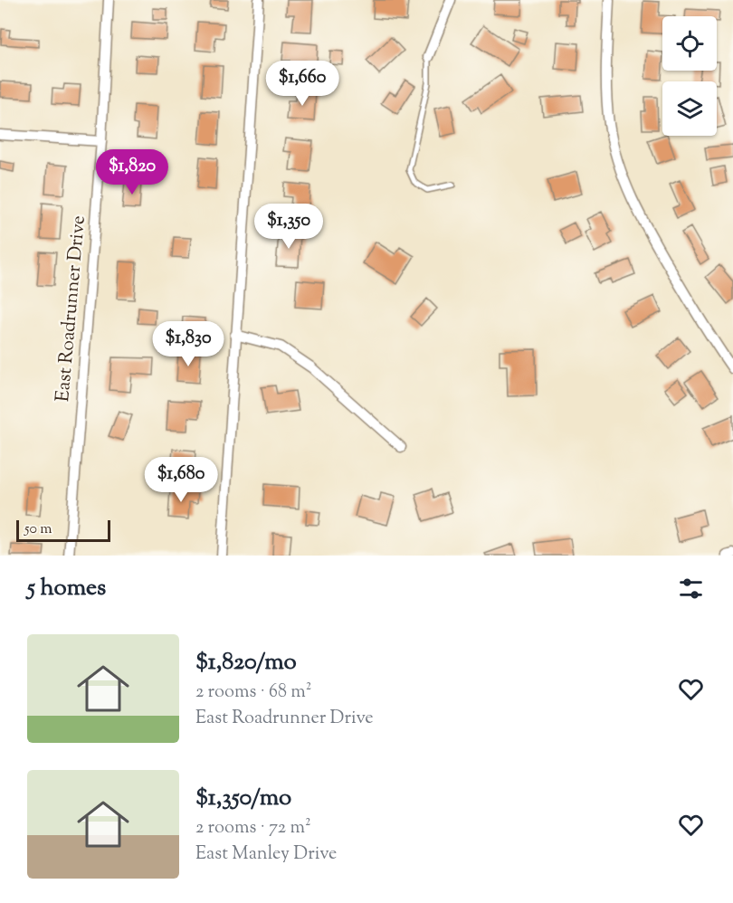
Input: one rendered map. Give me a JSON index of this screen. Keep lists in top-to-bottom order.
{
  "streets": {
    "street": ["East Roadrunner Drive"]
  },
  "scale_bar": "50 m",
  "page": {
    "price": [
      "$1,660",
      "$1,820",
      "$1,350",
      "$1,830",
      "$1,680"
    ],
    "scale": "50 m",
    "heading": "5 homes",
    "list": [
      {
        "name": "$1,820/mo",
        "note": "2 rooms · 68 m² · East Roadrunner Drive"
      },
      {
        "name": "$1,350/mo",
        "note": "2 rooms · 72 m² · East Manley Drive"
      }
    ]
  }
}
